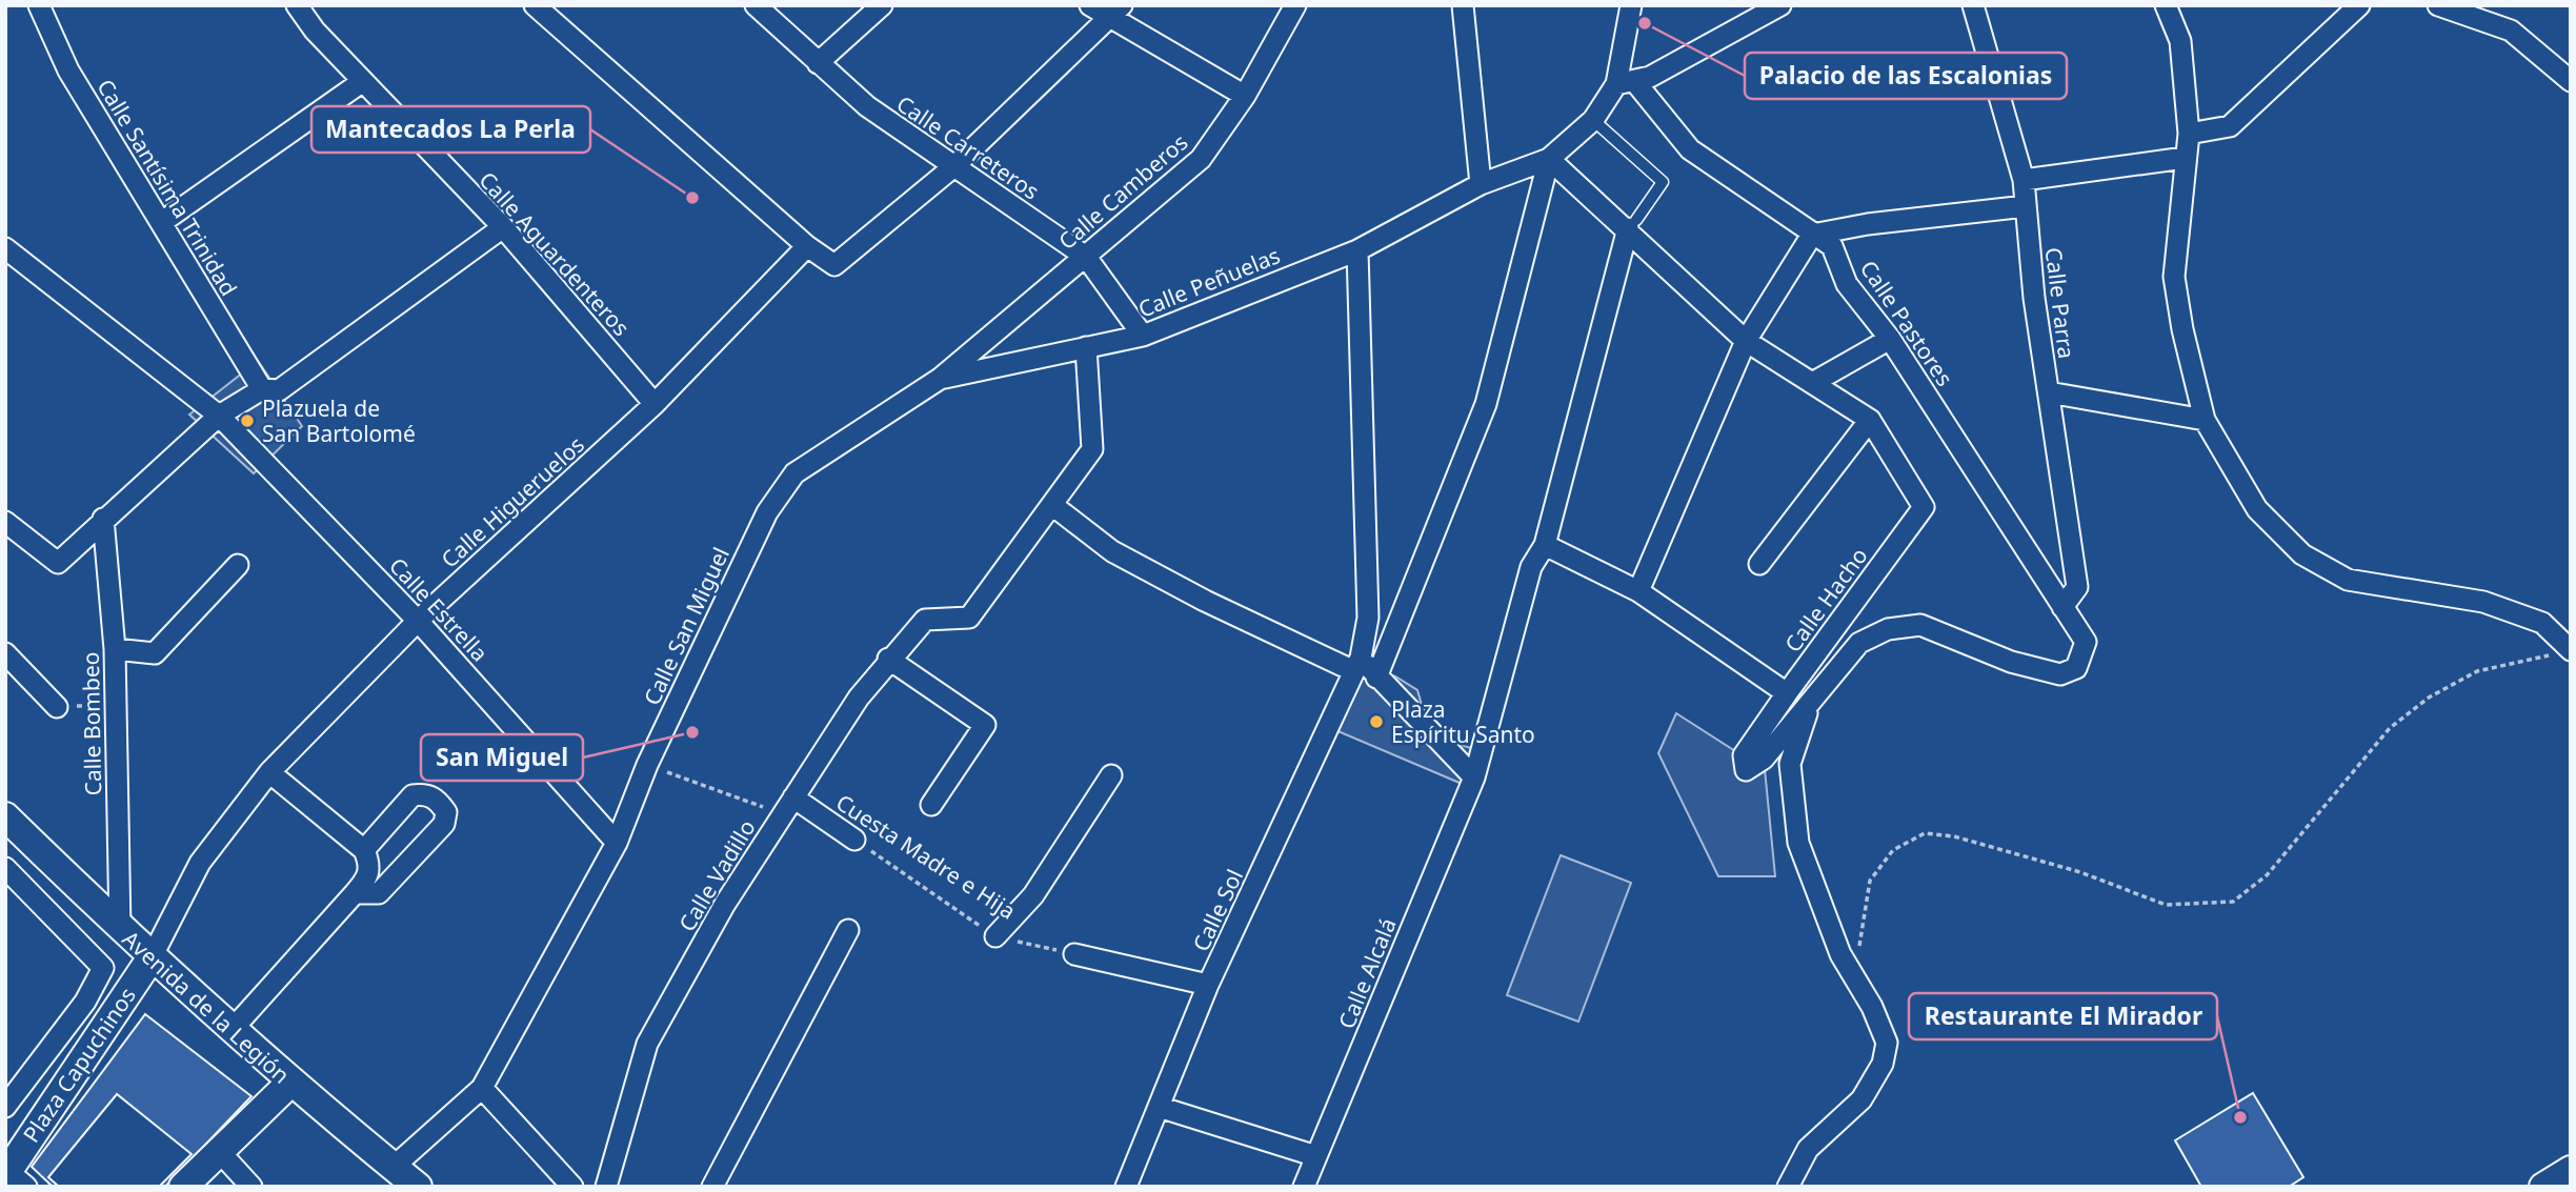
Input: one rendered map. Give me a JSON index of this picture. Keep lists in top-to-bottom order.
{
  "streets": {
    "main road": ["Avenida de la Legión", "Plaza Capuchinos"],
    "street": [
      "Calle Carreteros",
      "Calle Santísima Trinidad",
      "Calle Camberos",
      "Calle Aguardenteros",
      "Calle Peñuelas",
      "Calle Parra",
      "Calle Pastores",
      "Calle Higueruelos",
      "Calle Hacho",
      "Calle Estrella",
      "Calle San Miguel",
      "Calle Bombeo",
      "Cuesta Madre e Hija",
      "Calle Vadillo",
      "Calle Sol",
      "Calle Alcalá"
    ]
  },
  "crossings": [
    ["Calle Carreteros", "Calle Camberos"],
    ["Calle Carreteros", "Calle Peñuelas"],
    ["Calle Camberos", "Calle Peñuelas"],
    ["Calle Camberos", "Calle San Miguel"],
    ["Calle Aguardenteros", "Calle Higueruelos"],
    ["Calle Peñuelas", "Calle Hacho"],
    ["Calle Peñuelas", "Calle San Miguel"],
    ["Calle Peñuelas", "Calle Sol"],
    ["Calle Parra", "Calle Pastores"],
    ["Calle Higueruelos", "Calle Estrella"],
    ["Calle Higueruelos", "Avenida de la Legión"],
    ["Calle Higueruelos", "Plaza Capuchinos"],
    ["Calle Hacho", "Calle Alcalá"],
    ["Calle Estrella", "Calle San Miguel"],
    ["Calle San Miguel", "Avenida de la Legión"],
    ["Calle Bombeo", "Avenida de la Legión"],
    ["Cuesta Madre e Hija", "Calle Vadillo"],
    ["Avenida de la Legión", "Plaza Capuchinos"]
  ],
  "places": [
    "Palacio de las Escalonias",
    "Mantecados La Perla",
    "Plazuela de San Bartolomé",
    "Plaza Espíritu Santo",
    "San Miguel",
    "Restaurante El Mirador"
  ]
}
